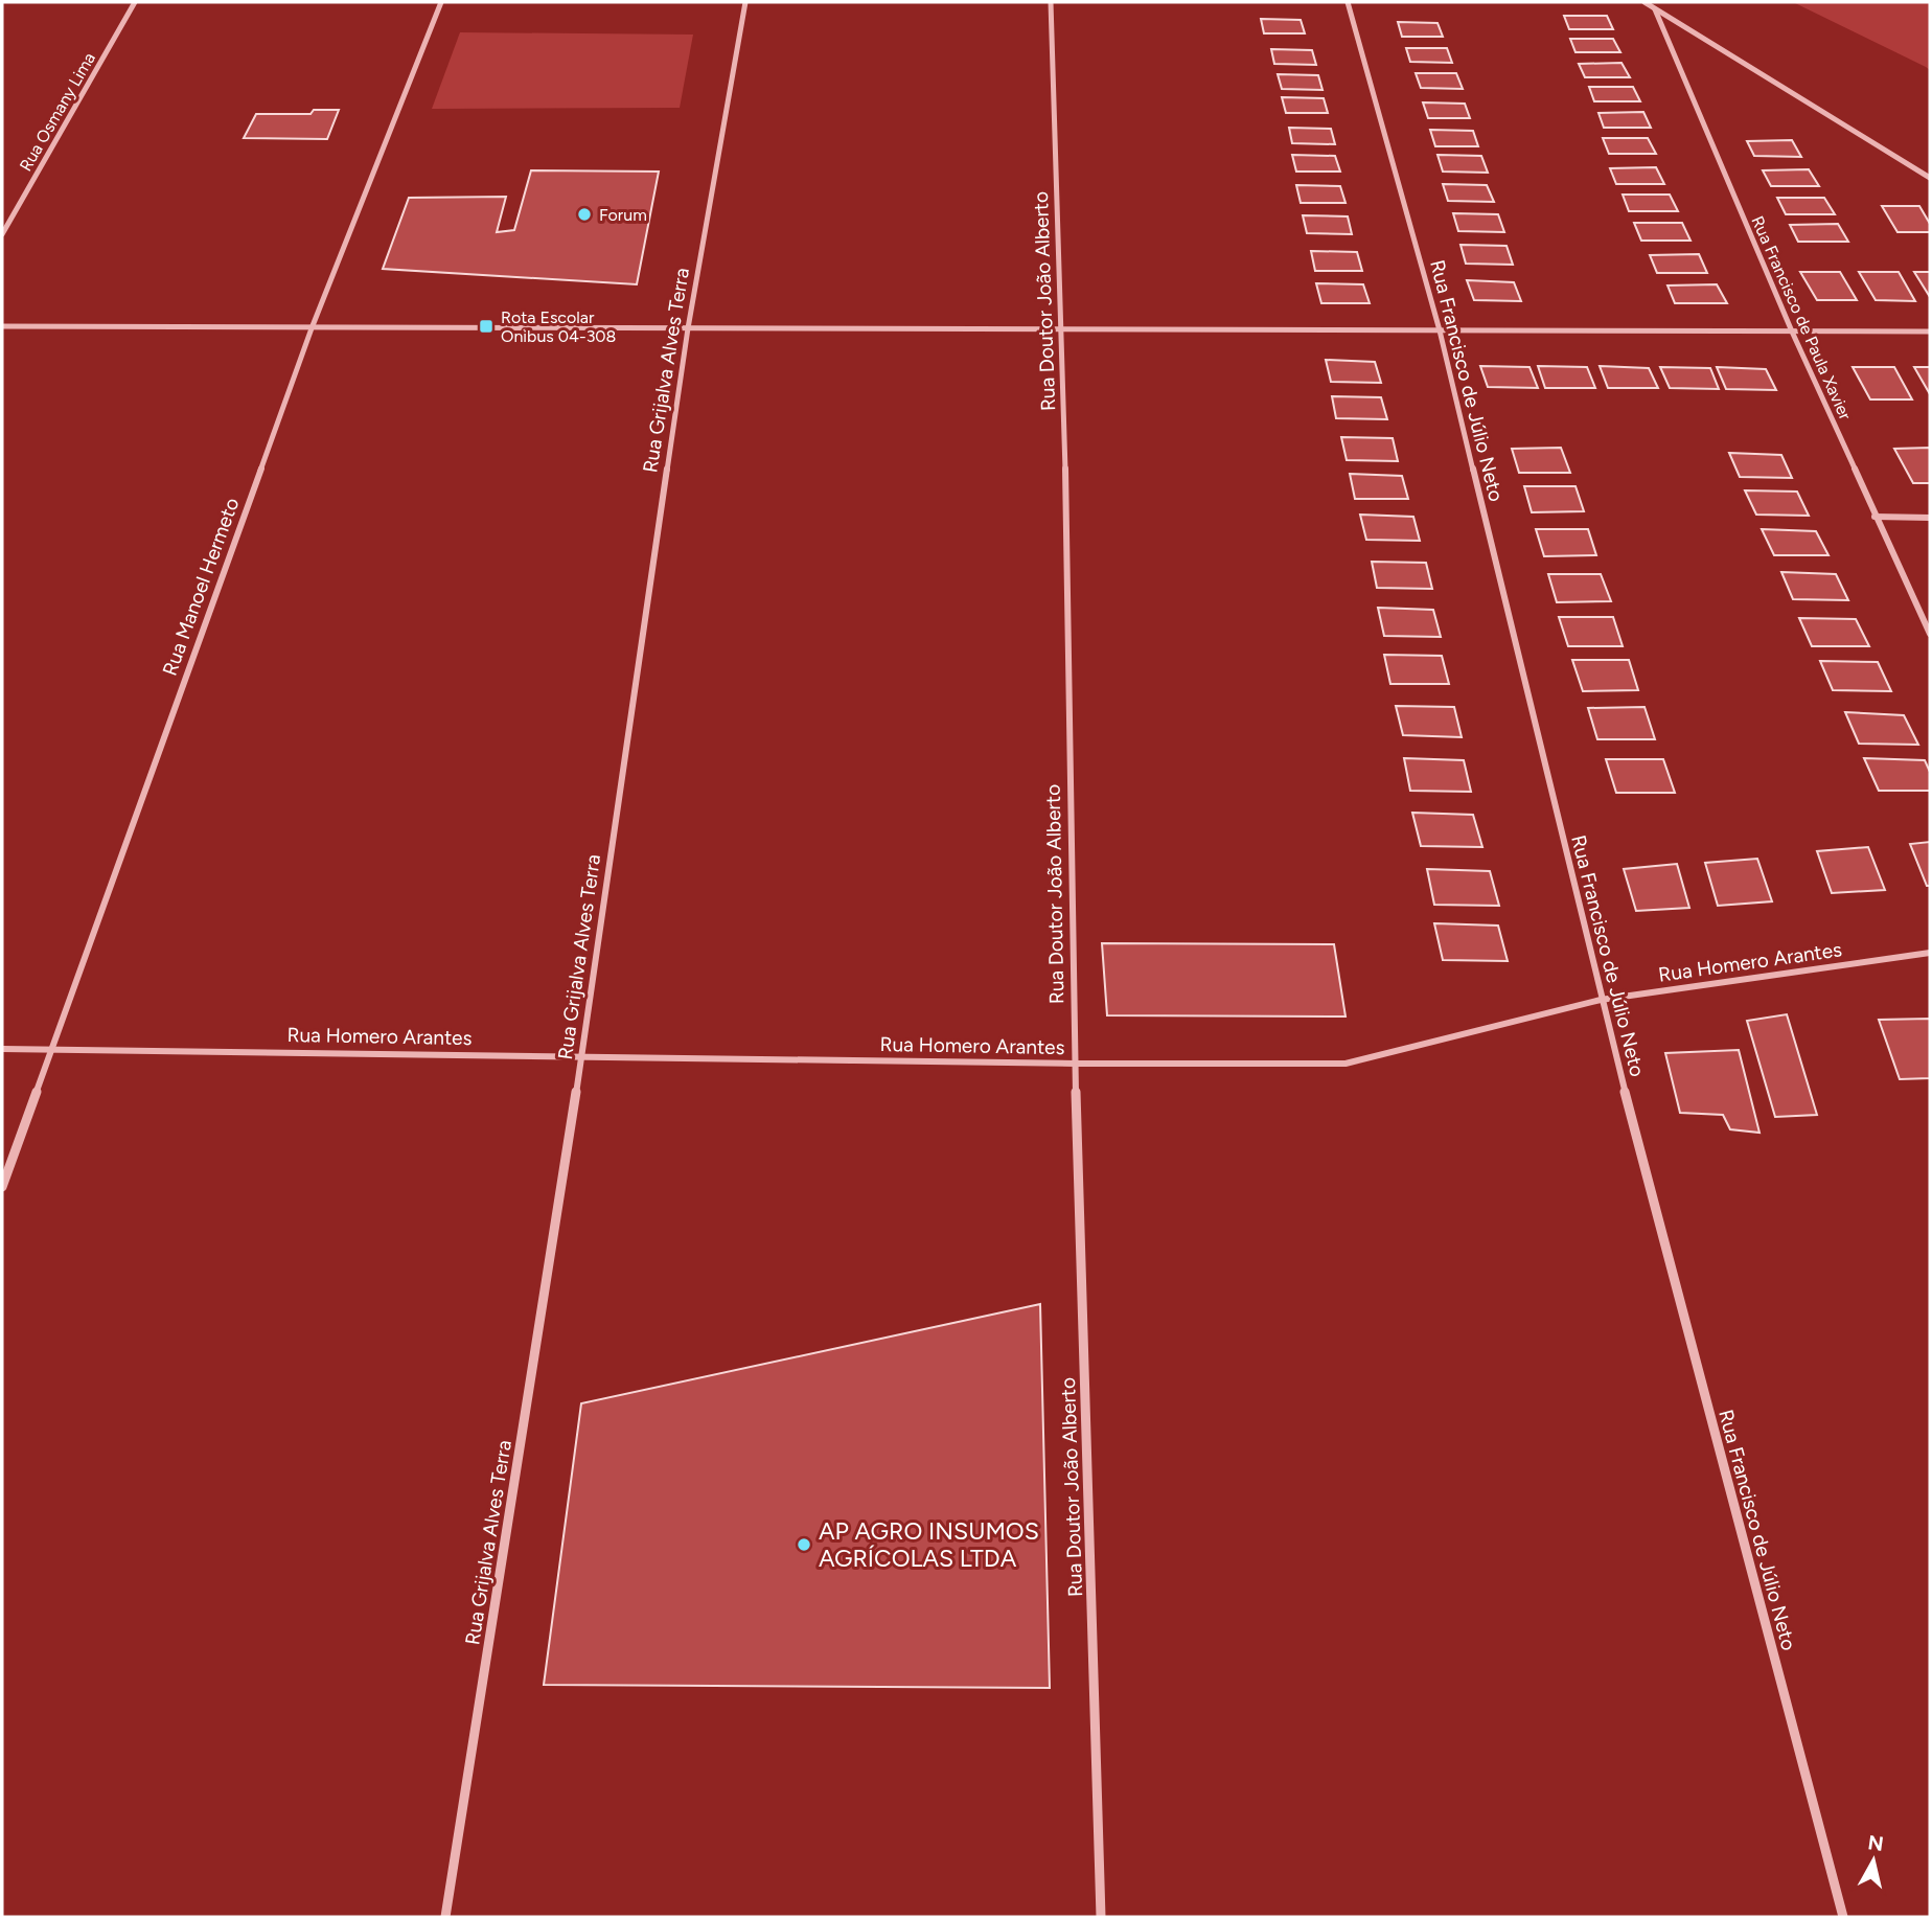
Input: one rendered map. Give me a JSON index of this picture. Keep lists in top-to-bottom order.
{
  "streets": {
    "street": [
      "Rua Osmany Lima",
      "Rua Doutor João Alberto",
      "Rua Francisco de Paula Xavier",
      "Rua Grijalva Alves Terra",
      "Rua Francisco de Júlio Neto",
      "Rua Manoel Hermeto",
      "Rua Homero Arantes"
    ]
  },
  "crossings": [
    ["Rua Doutor João Alberto", "Rua Homero Arantes"],
    ["Rua Grijalva Alves Terra", "Rua Homero Arantes"],
    ["Rua Francisco de Júlio Neto", "Rua Homero Arantes"],
    ["Rua Manoel Hermeto", "Rua Homero Arantes"]
  ],
  "places": {
    "other": ["Forum", "AP AGRO INSUMOS AGRÍCOLAS LTDA"],
    "transit": ["Rota Escolar Onibus 04-308"]
  },
  "north": "top"
}
